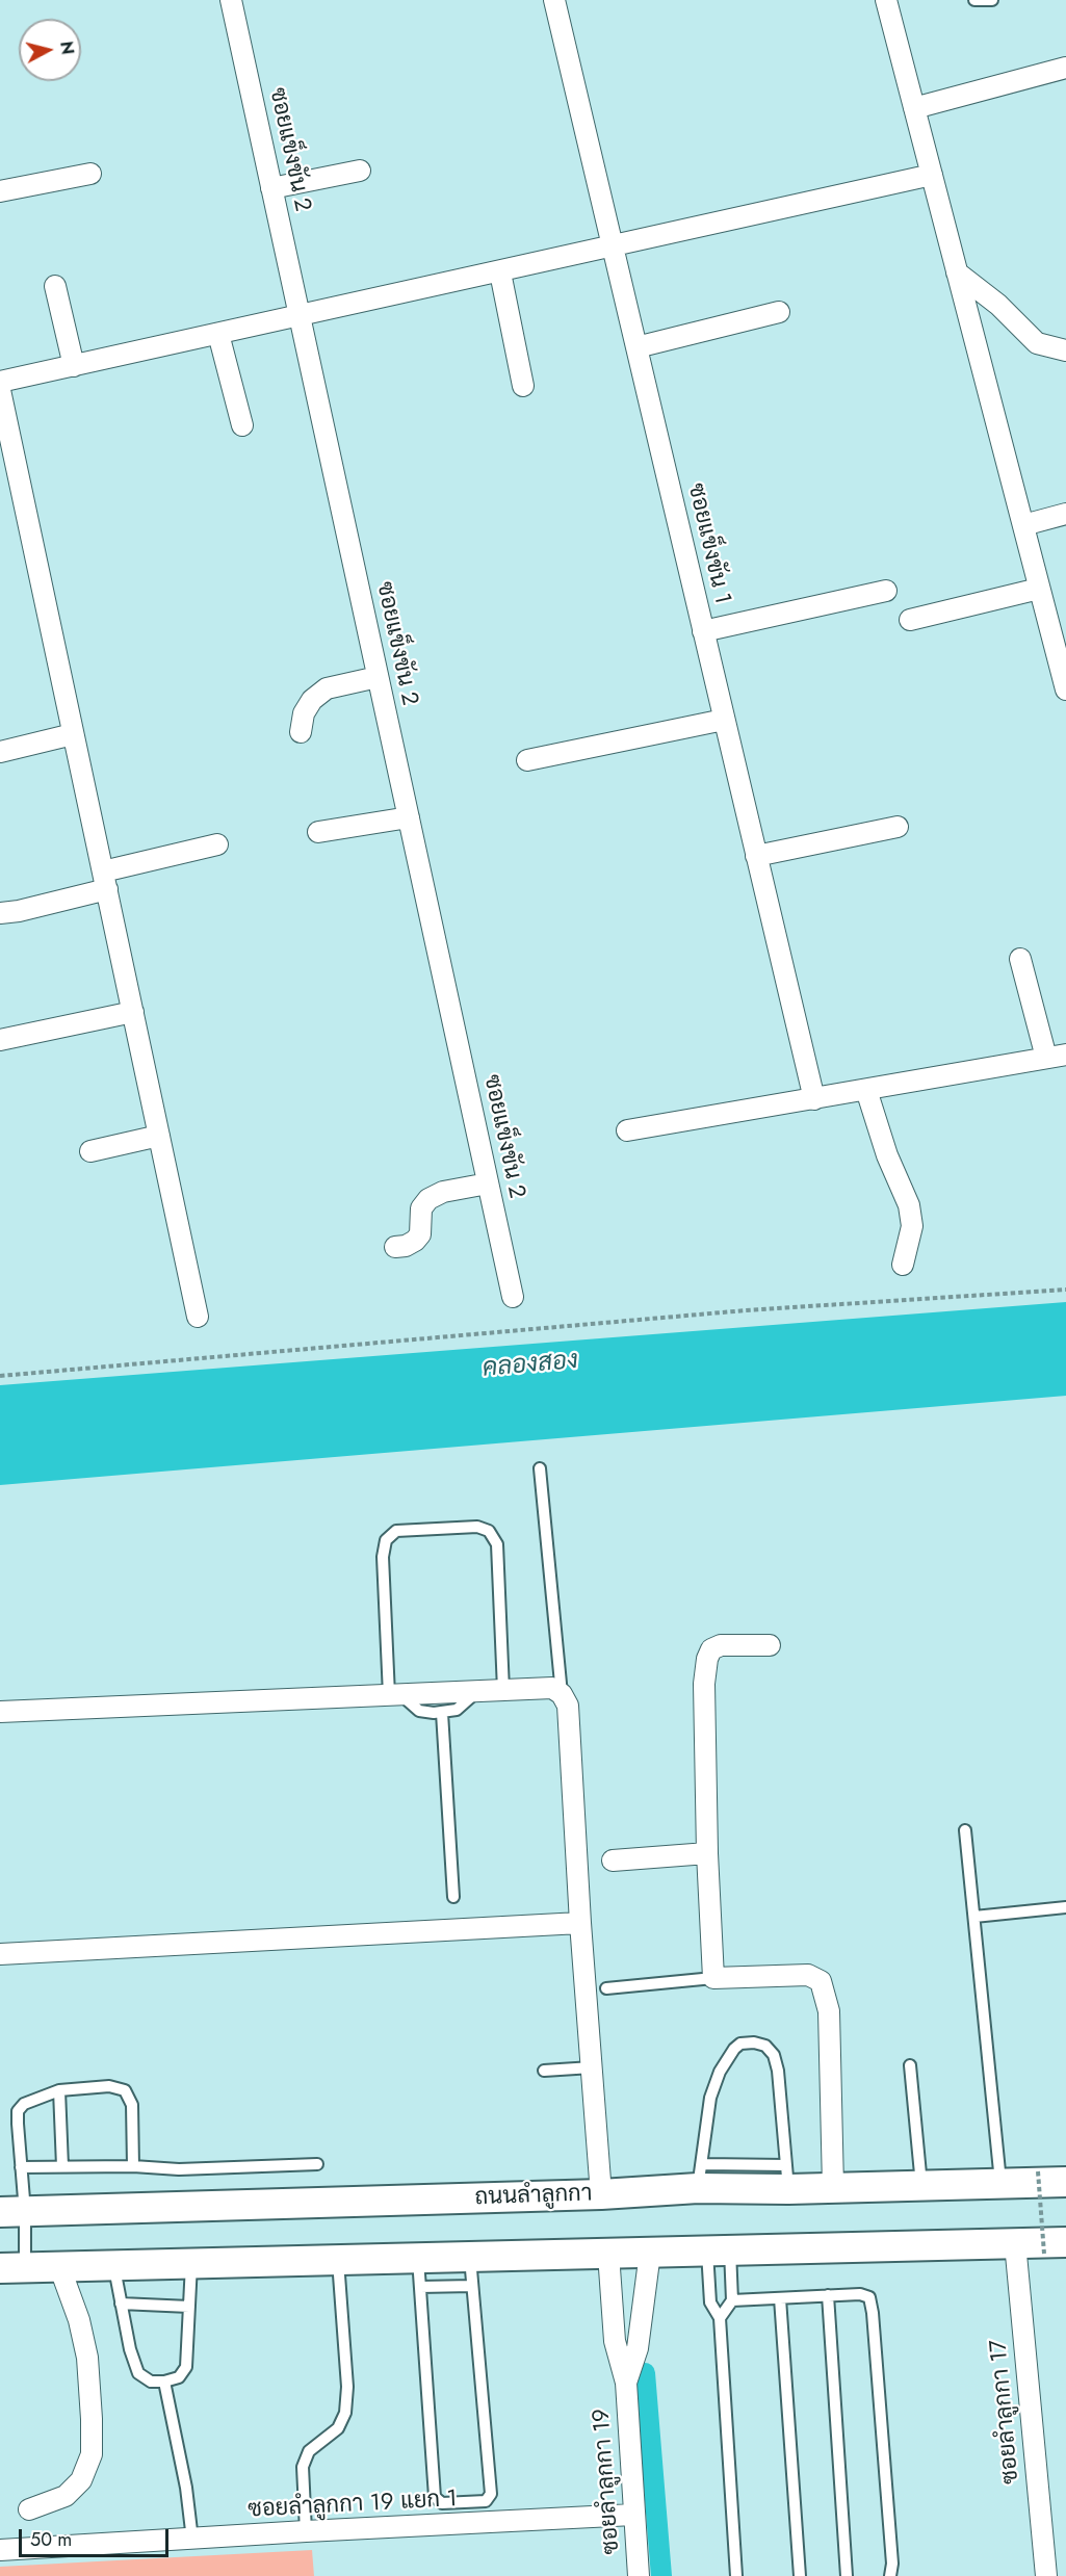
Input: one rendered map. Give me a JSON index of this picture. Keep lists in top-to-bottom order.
{
  "streets": {
    "main road": ["ถนนลำลูกกา"],
    "street": [
      "ซอยแข็งขัน 2",
      "ซอยแข็งขัน 1",
      "ซอยลำลูกกา 17",
      "ซอยลำลูกกา 19",
      "ซอยลำลูกกา 19 แยก 1"
    ]
  },
  "crossings": [
    ["ซอยลำลูกกา 19", "ซอยลำลูกกา 19 แยก 1"]
  ],
  "water": ["คลองสอง"],
  "scale_bar": "50 m",
  "north": "right"
}
